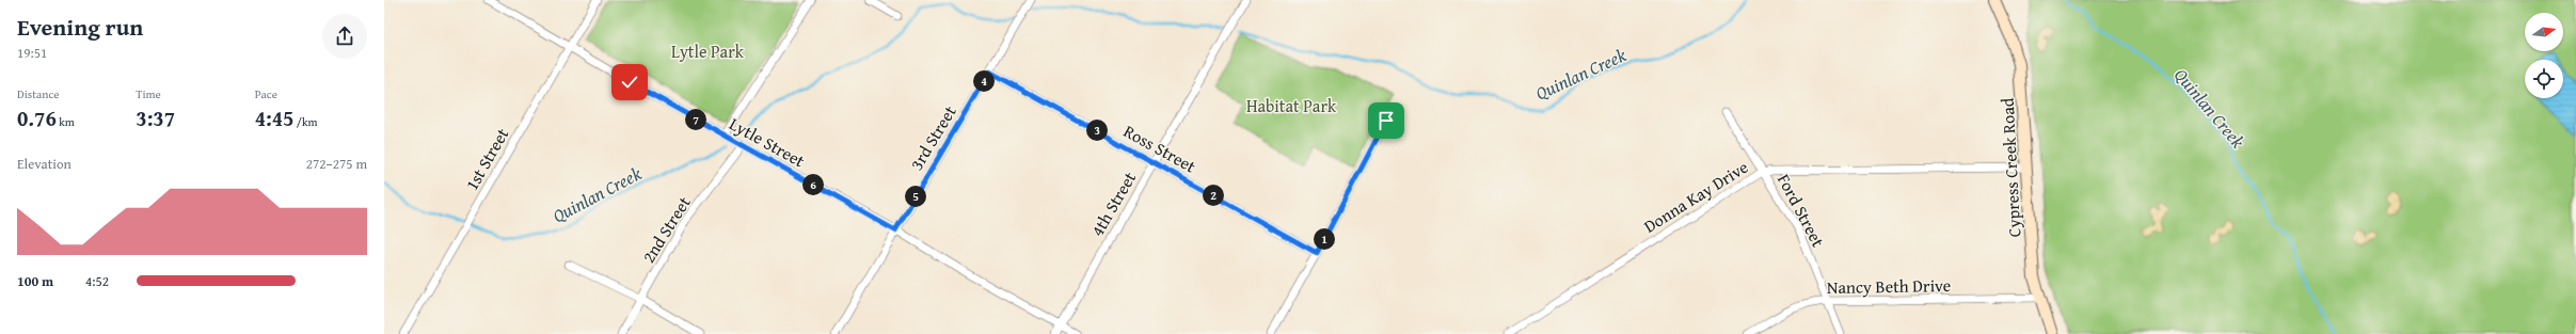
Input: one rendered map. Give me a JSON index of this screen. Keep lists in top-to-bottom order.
{
  "streets": {
    "main road": ["Cypress Creek Road"],
    "street": [
      "3rd Street",
      "Lytle Street",
      "Ross Street",
      "1st Street",
      "Donna Kay Drive",
      "4th Street",
      "Ford Street",
      "2nd Street",
      "Nancy Beth Drive"
    ]
  },
  "crossings": [
    ["3rd Street", "Lytle Street"],
    ["3rd Street", "Ross Street"],
    ["Lytle Street", "1st Street"],
    ["Lytle Street", "4th Street"],
    ["Lytle Street", "2nd Street"],
    ["Ross Street", "4th Street"],
    ["Cypress Creek Road", "Donna Kay Drive"],
    ["Cypress Creek Road", "Nancy Beth Drive"],
    ["Donna Kay Drive", "Ford Street"],
    ["Ford Street", "Nancy Beth Drive"]
  ],
  "water": ["Quinlan Creek"],
  "parks": ["Lytle Park", "Habitat Park"],
  "north": "right",
  "page": {
    "heading": ["Evening run", "19:51"],
    "pins": [
      "4",
      "7",
      "3",
      "6",
      "2",
      "5",
      "1"
    ],
    "stats": [
      ["Distance", "0.76 km"],
      ["Time", "3:37"],
      ["Pace", "4:45 /km"]
    ],
    "chart": ["Elevation", "272–275 m"],
    "list": [
      {
        "name": "100 m",
        "note": "4:52"
      }
    ]
  }
}
